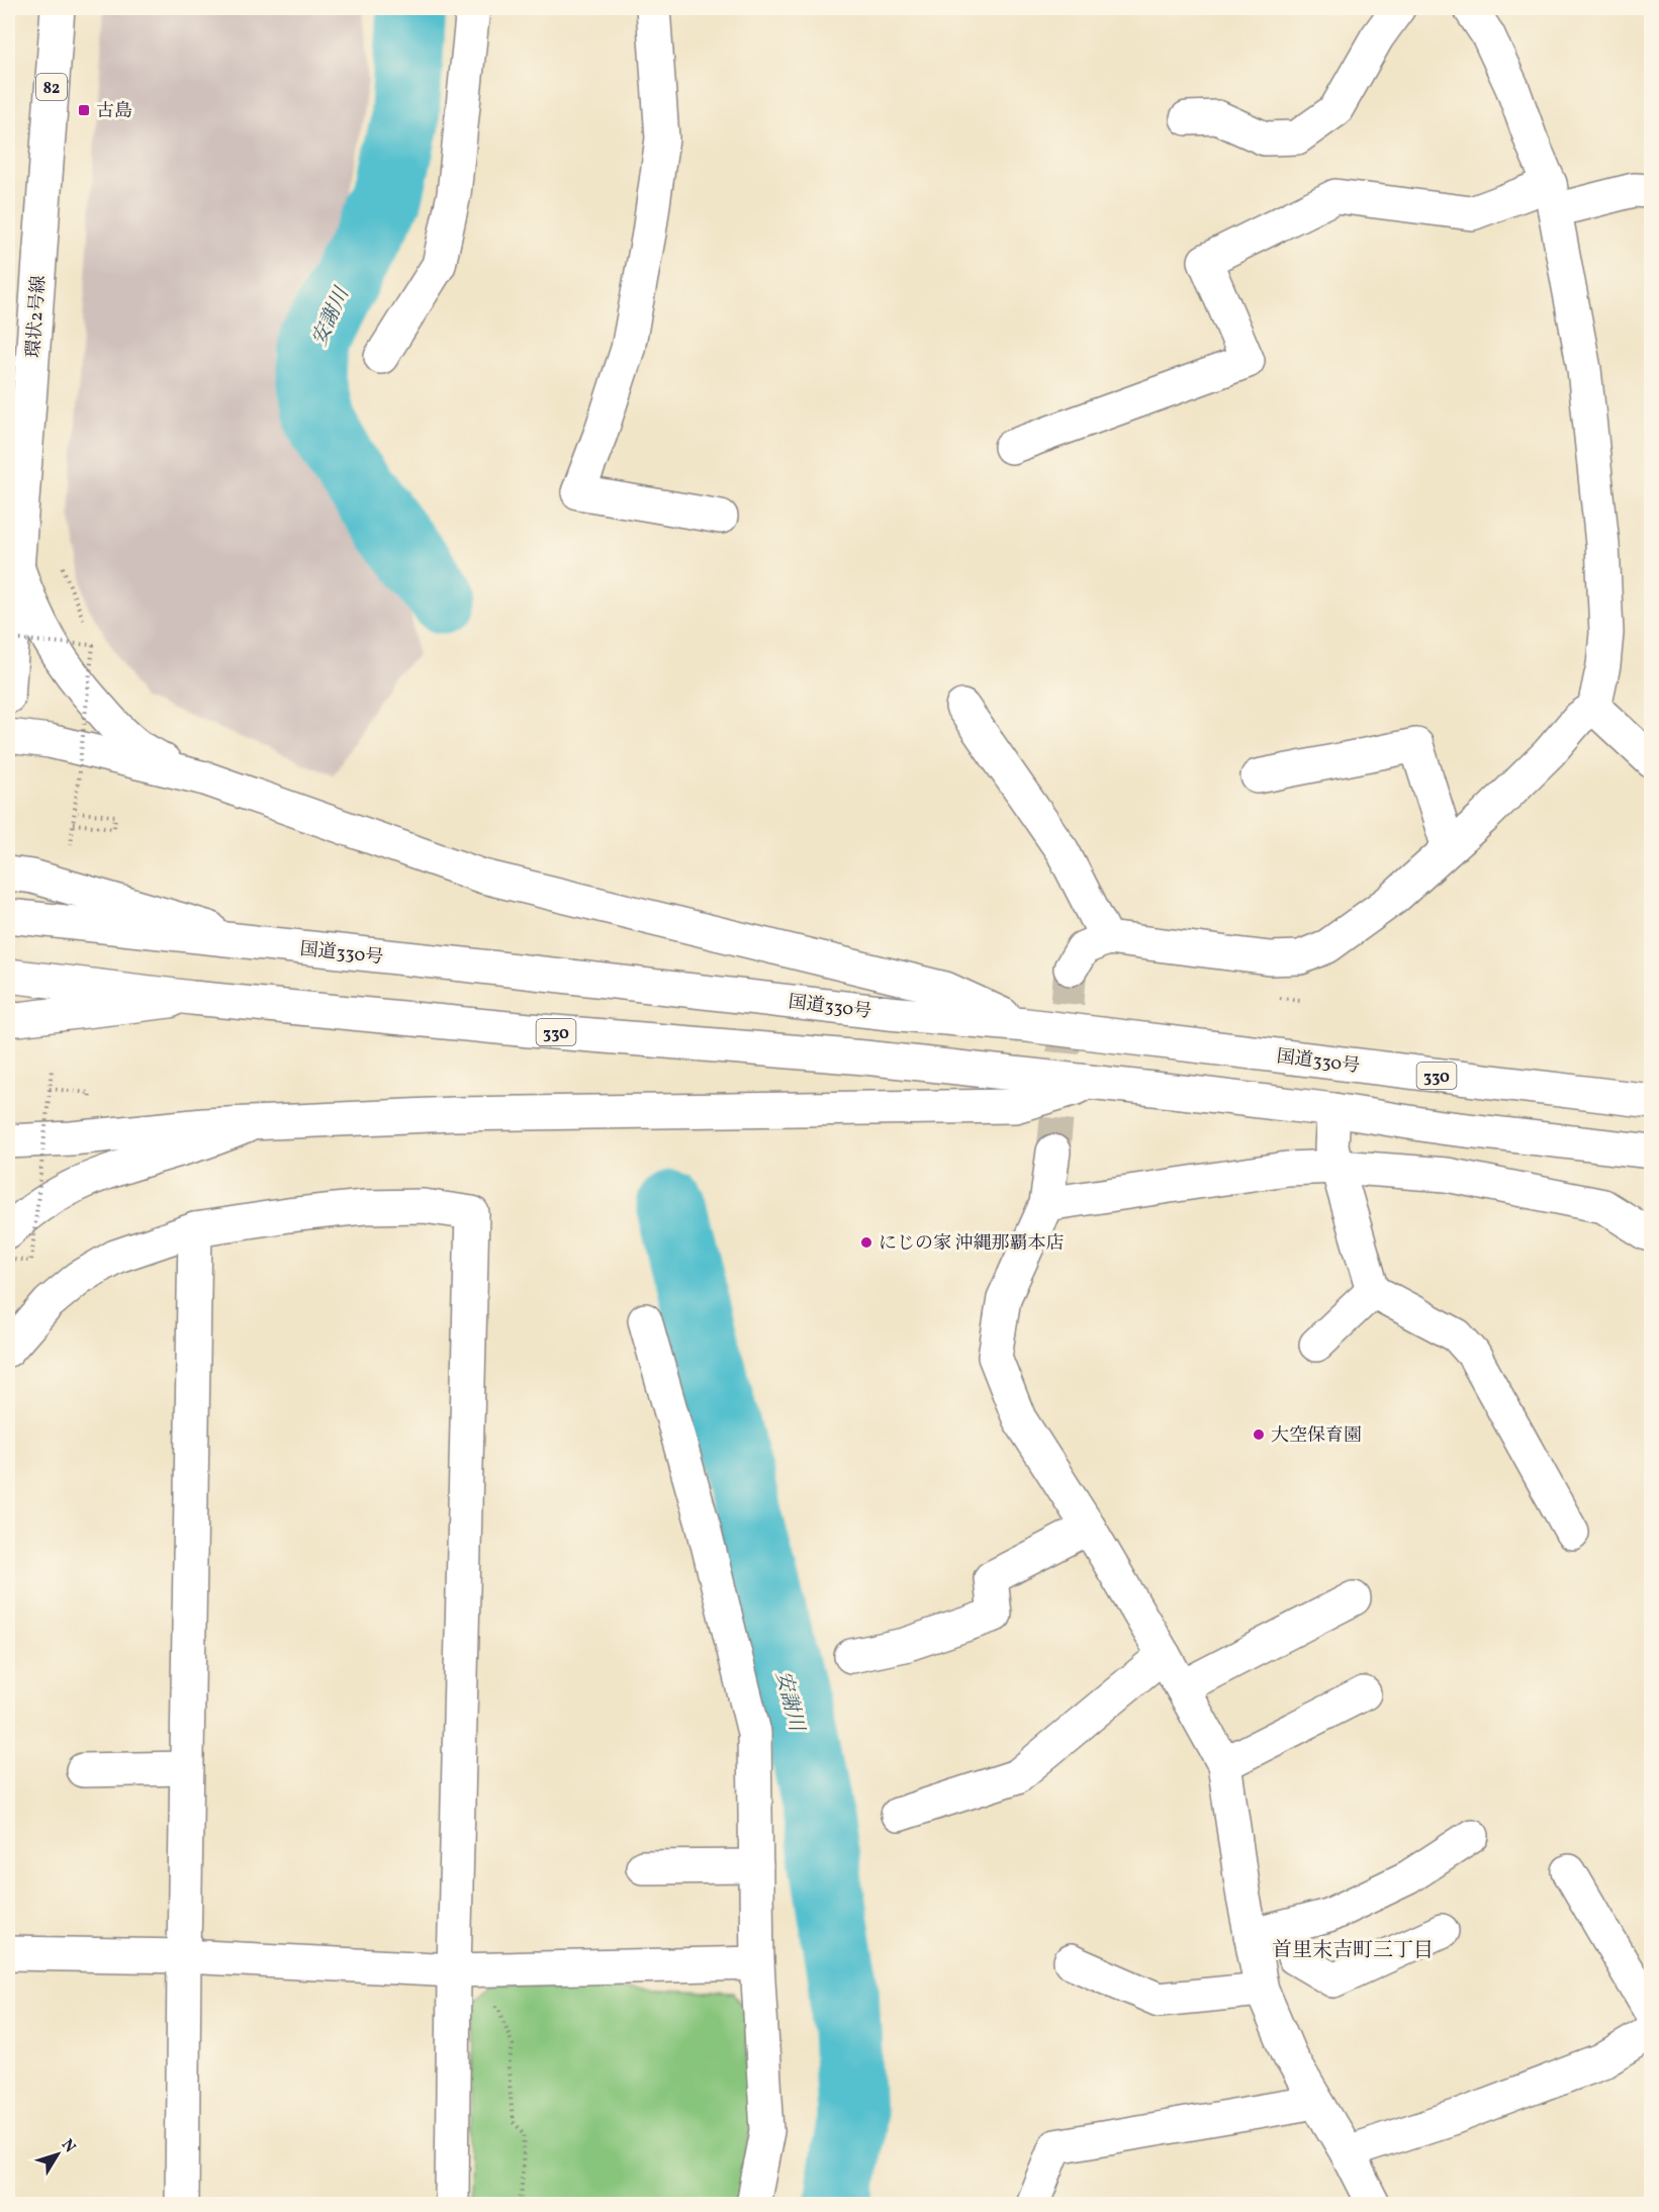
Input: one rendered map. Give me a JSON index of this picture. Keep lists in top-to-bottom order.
{
  "streets": {
    "main road": [
      "82",
      "環状2号線",
      "国道330号",
      "330"
    ]
  },
  "districts": ["首里末吉町三丁目"],
  "water": ["安謝川"],
  "places": {
    "transit": ["古島"],
    "other": ["にじの家 沖縄那覇本店", "大空保育園"]
  },
  "north": "top right"
}
